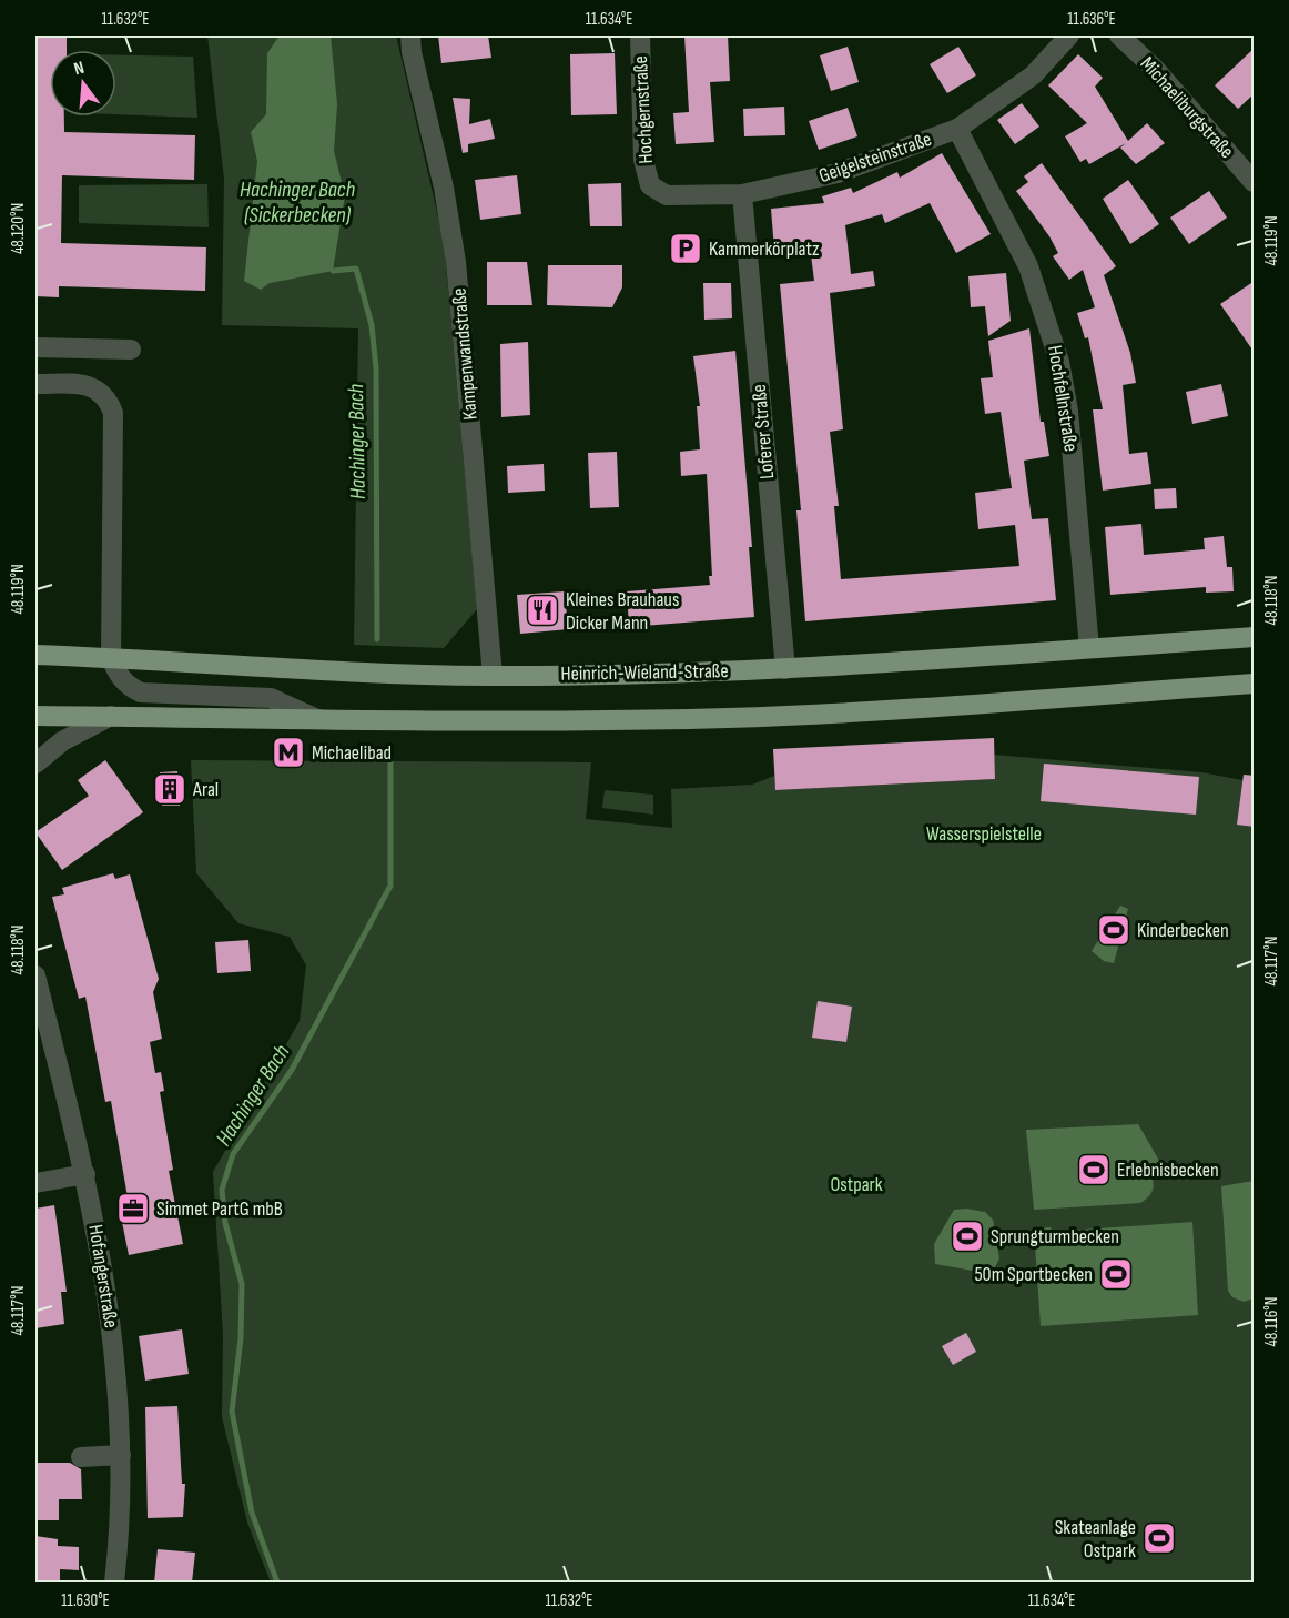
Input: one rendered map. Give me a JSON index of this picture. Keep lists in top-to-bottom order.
{
  "streets": {
    "main road": ["Heinrich-Wieland-Straße"],
    "street": [
      "Michaeliburgstraße",
      "Hochgernstraße",
      "Geigelsteinstraße",
      "Kampenwandstraße",
      "Hochfellnstraße",
      "Loferer Straße",
      "Hofangerstraße"
    ]
  },
  "crossings": [
    ["Hochgernstraße", "Geigelsteinstraße"],
    ["Geigelsteinstraße", "Hochfellnstraße"],
    ["Geigelsteinstraße", "Loferer Straße"],
    ["Kampenwandstraße", "Heinrich-Wieland-Straße"],
    ["Hochfellnstraße", "Heinrich-Wieland-Straße"],
    ["Loferer Straße", "Heinrich-Wieland-Straße"]
  ],
  "water": ["Hachinger Bach (Sickerbecken)", "Hachinger Bach"],
  "parks": ["Wasserspielstelle", "Ostpark"],
  "places": {
    "parking": ["Kammerkörplatz"],
    "restaurant": ["Kleines Brauhaus Dicker Mann"],
    "metro station": ["Michaelibad"],
    "building": ["Aral"],
    "sports": [
      "Kinderbecken",
      "Erlebnisbecken",
      "Sprungturmbecken",
      "50m Sportbecken",
      "Skateanlage Ostpark"
    ],
    "office": ["Simmet PartG mbB"]
  },
  "north": "top",
  "coordinates": [
    "11.632°E",
    "11.634°E",
    "11.636°E",
    "48.120°N",
    "48.119°N",
    "48.118°N",
    "48.117°N",
    "48.116°N",
    "11.630°E"
  ]
}
